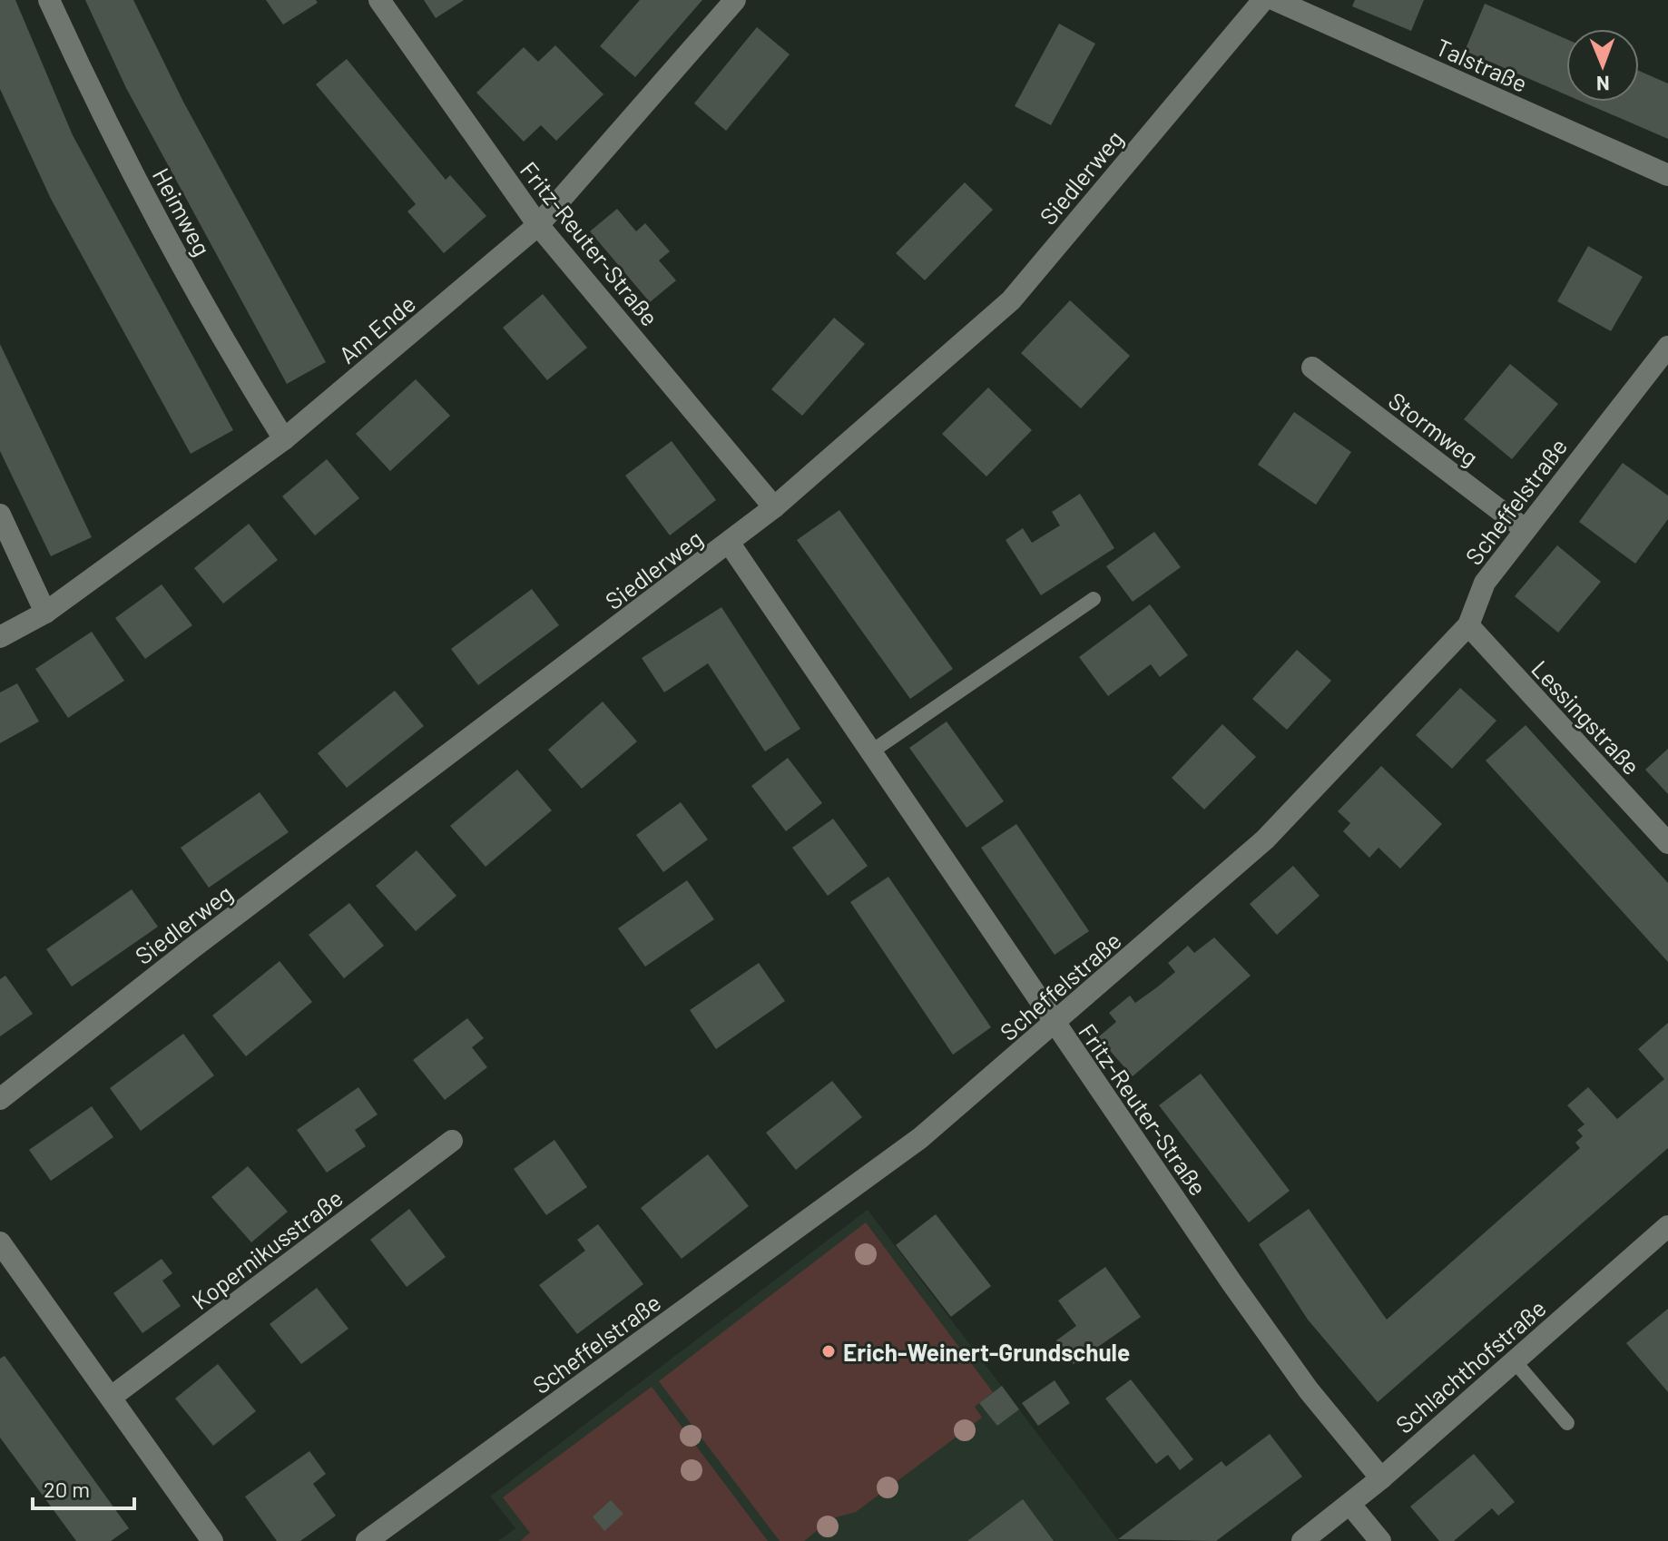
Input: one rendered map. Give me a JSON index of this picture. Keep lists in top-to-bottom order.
{
  "streets": {
    "street": [
      "Talstraße",
      "Siedlerweg",
      "Heimweg",
      "Fritz-Reuter-Straße",
      "Am Ende",
      "Stormweg",
      "Scheffelstraße",
      "Lessingstraße",
      "Kopernikusstraße",
      "Schlachthofstraße"
    ]
  },
  "crossings": [
    ["Siedlerweg", "Fritz-Reuter-Straße"],
    ["Heimweg", "Am Ende"],
    ["Fritz-Reuter-Straße", "Am Ende"],
    ["Fritz-Reuter-Straße", "Scheffelstraße"],
    ["Fritz-Reuter-Straße", "Schlachthofstraße"],
    ["Stormweg", "Scheffelstraße"],
    ["Scheffelstraße", "Lessingstraße"]
  ],
  "places": ["Erich-Weinert-Grundschule"],
  "scale_bar": "20 m",
  "north": "bottom"
}
